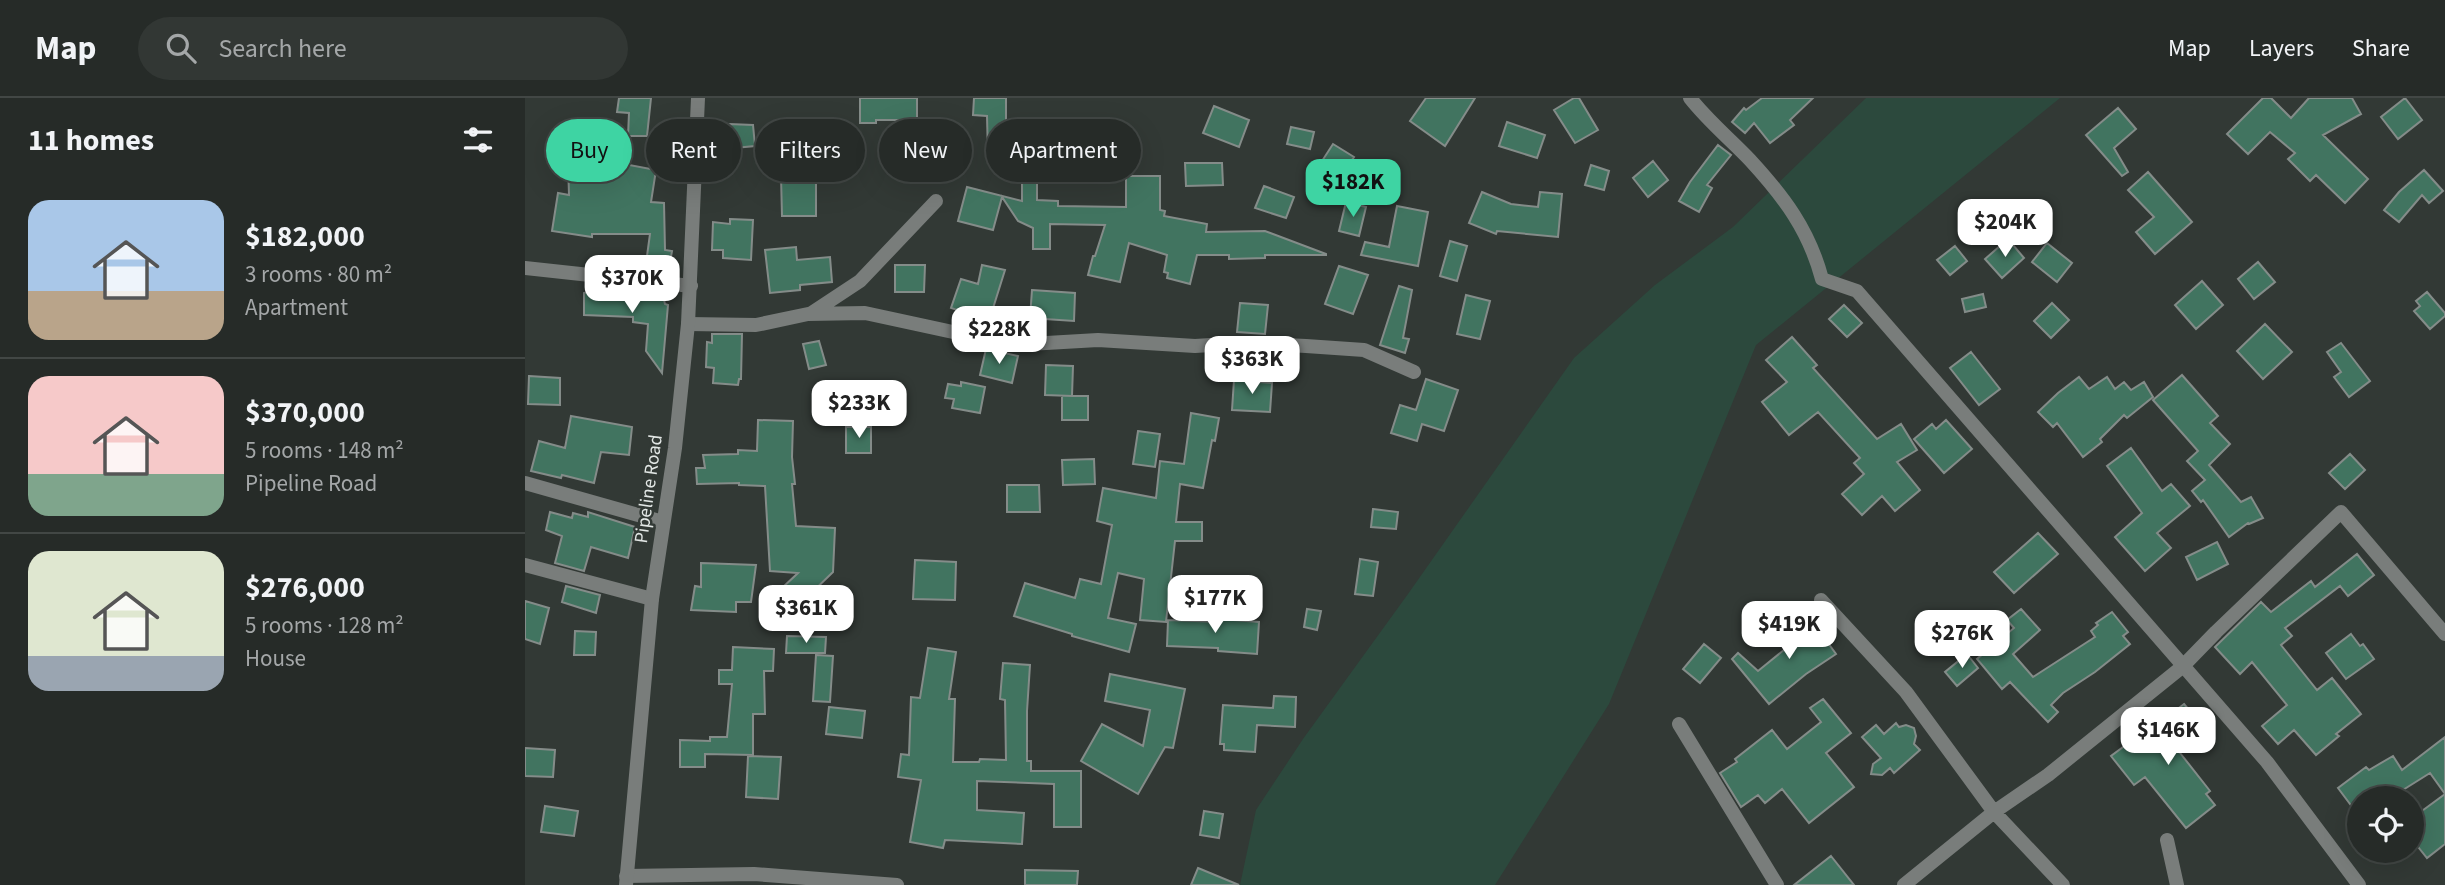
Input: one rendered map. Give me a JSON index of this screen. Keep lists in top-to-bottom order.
{
  "streets": {
    "street": ["Pipeline Road"]
  },
  "page": {
    "header": "Map",
    "search": "Search here",
    "nav": ["Map", "Layers", "Share"],
    "heading": "11 homes",
    "chip": [
      "Buy",
      "Rent",
      "Filters",
      "New",
      "Apartment"
    ],
    "price": [
      "$182K",
      "$204K",
      "$370K",
      "$228K",
      "$363K",
      "$233K",
      "$177K",
      "$361K",
      "$419K",
      "$276K",
      "$146K"
    ],
    "list": [
      {
        "name": "$182,000",
        "note": "3 rooms · 80 m² · Apartment"
      },
      {
        "name": "$370,000",
        "note": "5 rooms · 148 m² · Pipeline Road"
      },
      {
        "name": "$276,000",
        "note": "5 rooms · 128 m² · House"
      }
    ]
  }
}
